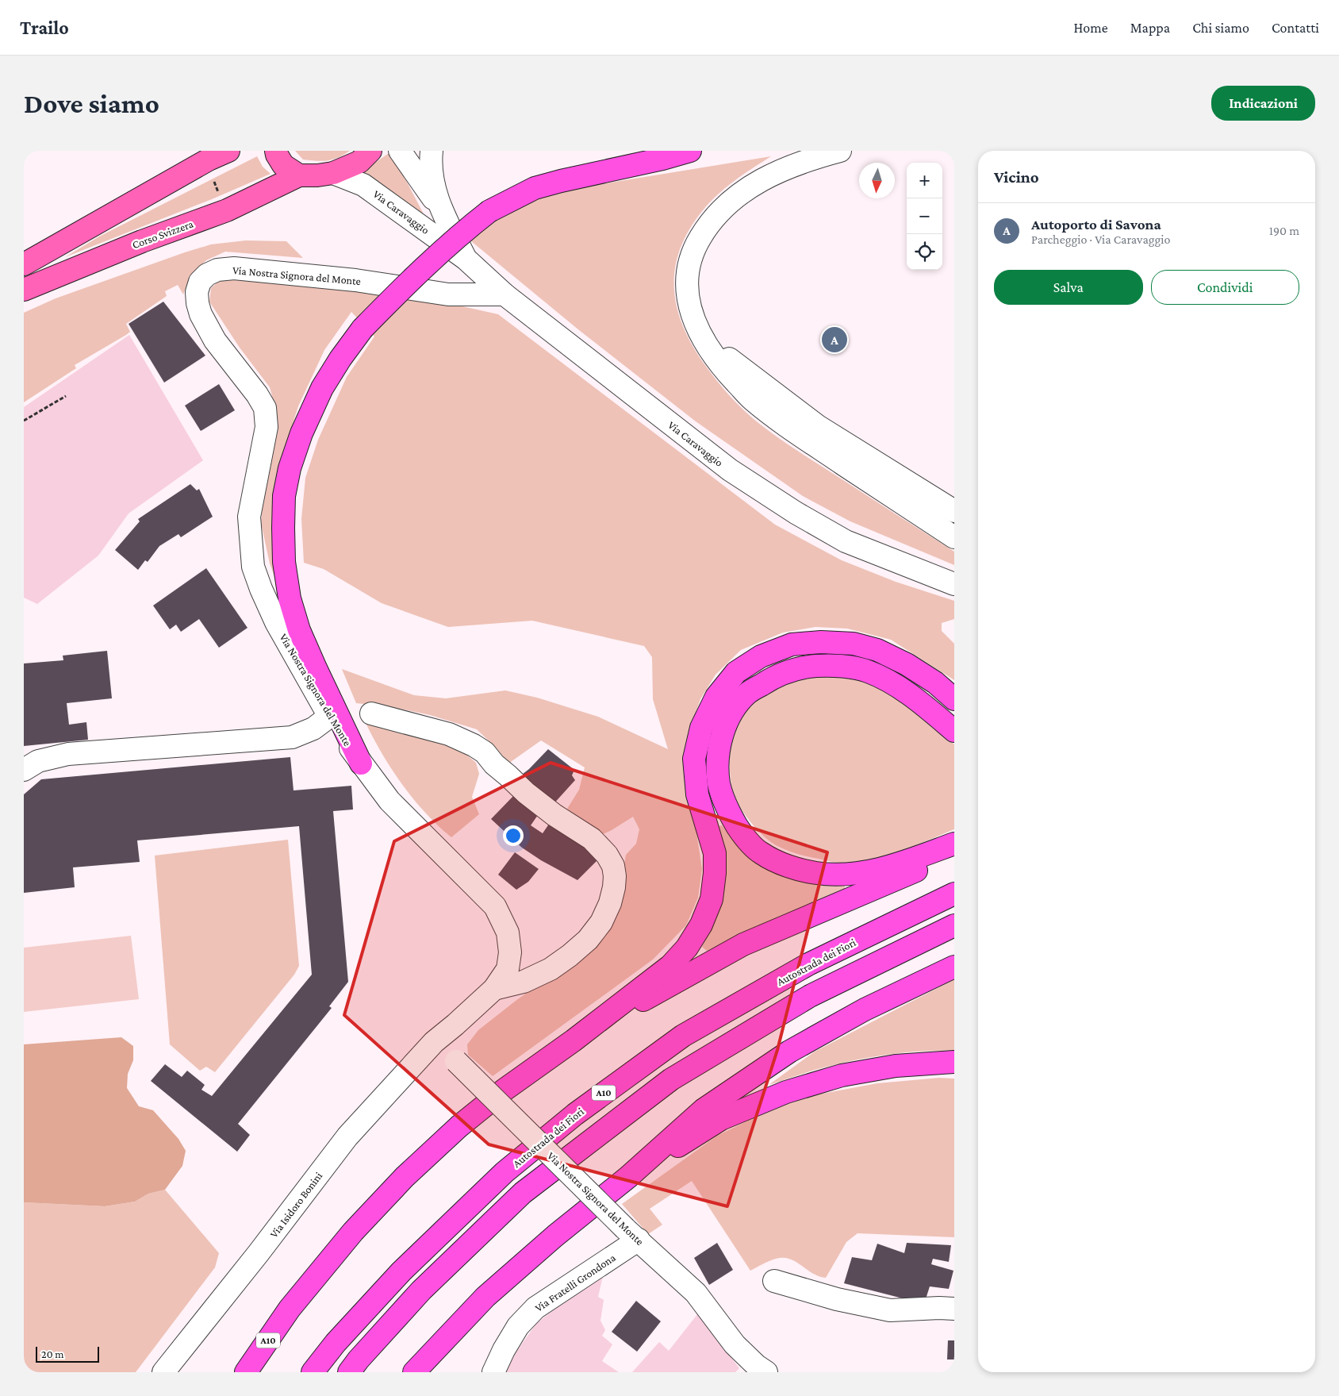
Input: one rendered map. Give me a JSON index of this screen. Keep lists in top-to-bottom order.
{
  "streets": {
    "highway": ["Autostrada dei Fiori", "A10"],
    "main road": ["Corso Svizzera"],
    "street": [
      "Via Caravaggio",
      "Via Nostra Signora del Monte",
      "Via Isidoro Bonini",
      "Via Fratelli Grondona"
    ]
  },
  "crossings": [
    ["Via Caravaggio", "Via Nostra Signora del Monte"],
    ["Via Nostra Signora del Monte", "Via Isidoro Bonini"],
    ["Via Nostra Signora del Monte", "Via Fratelli Grondona"]
  ],
  "scale_bar": "20 m",
  "north": "bottom",
  "page": {
    "header": "Trailo",
    "nav": [
      "Home",
      "Mappa",
      "Chi siamo",
      "Contatti"
    ],
    "buttons": [
      "Indicazioni",
      ["Salva", "Condividi"]
    ],
    "title": "Dove siamo",
    "heading": "Vicino",
    "map_buttons": ["+", "−"],
    "list": [
      {
        "mark": "A",
        "name": "Autoporto di Savona",
        "note": "Parcheggio · Via Caravaggio",
        "value": "190 m"
      }
    ],
    "pins": "A",
    "scale": "20 m"
  }
}
